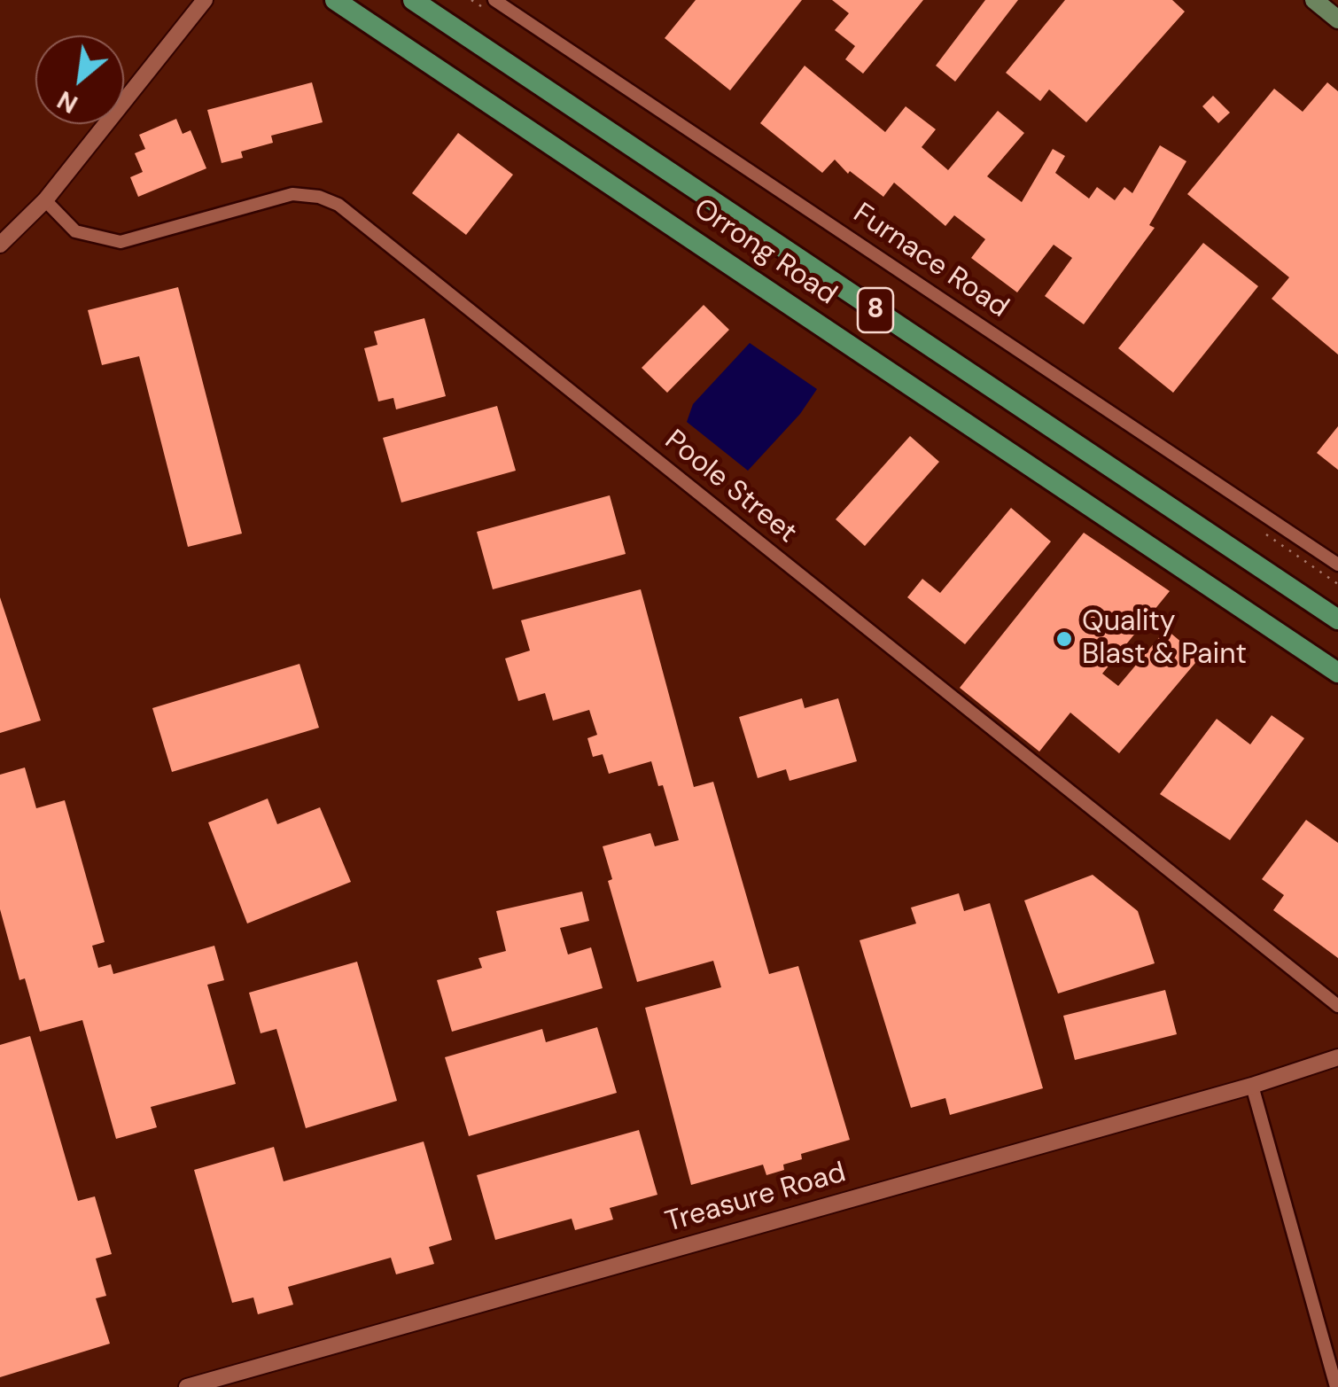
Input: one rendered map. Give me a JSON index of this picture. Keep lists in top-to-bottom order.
{
  "streets": {
    "highway": ["Orrong Road", "8"],
    "street": ["Furnace Road", "Poole Street", "Treasure Road"]
  },
  "places": ["Quality Blast & Paint"],
  "north": "bottom left"
}
